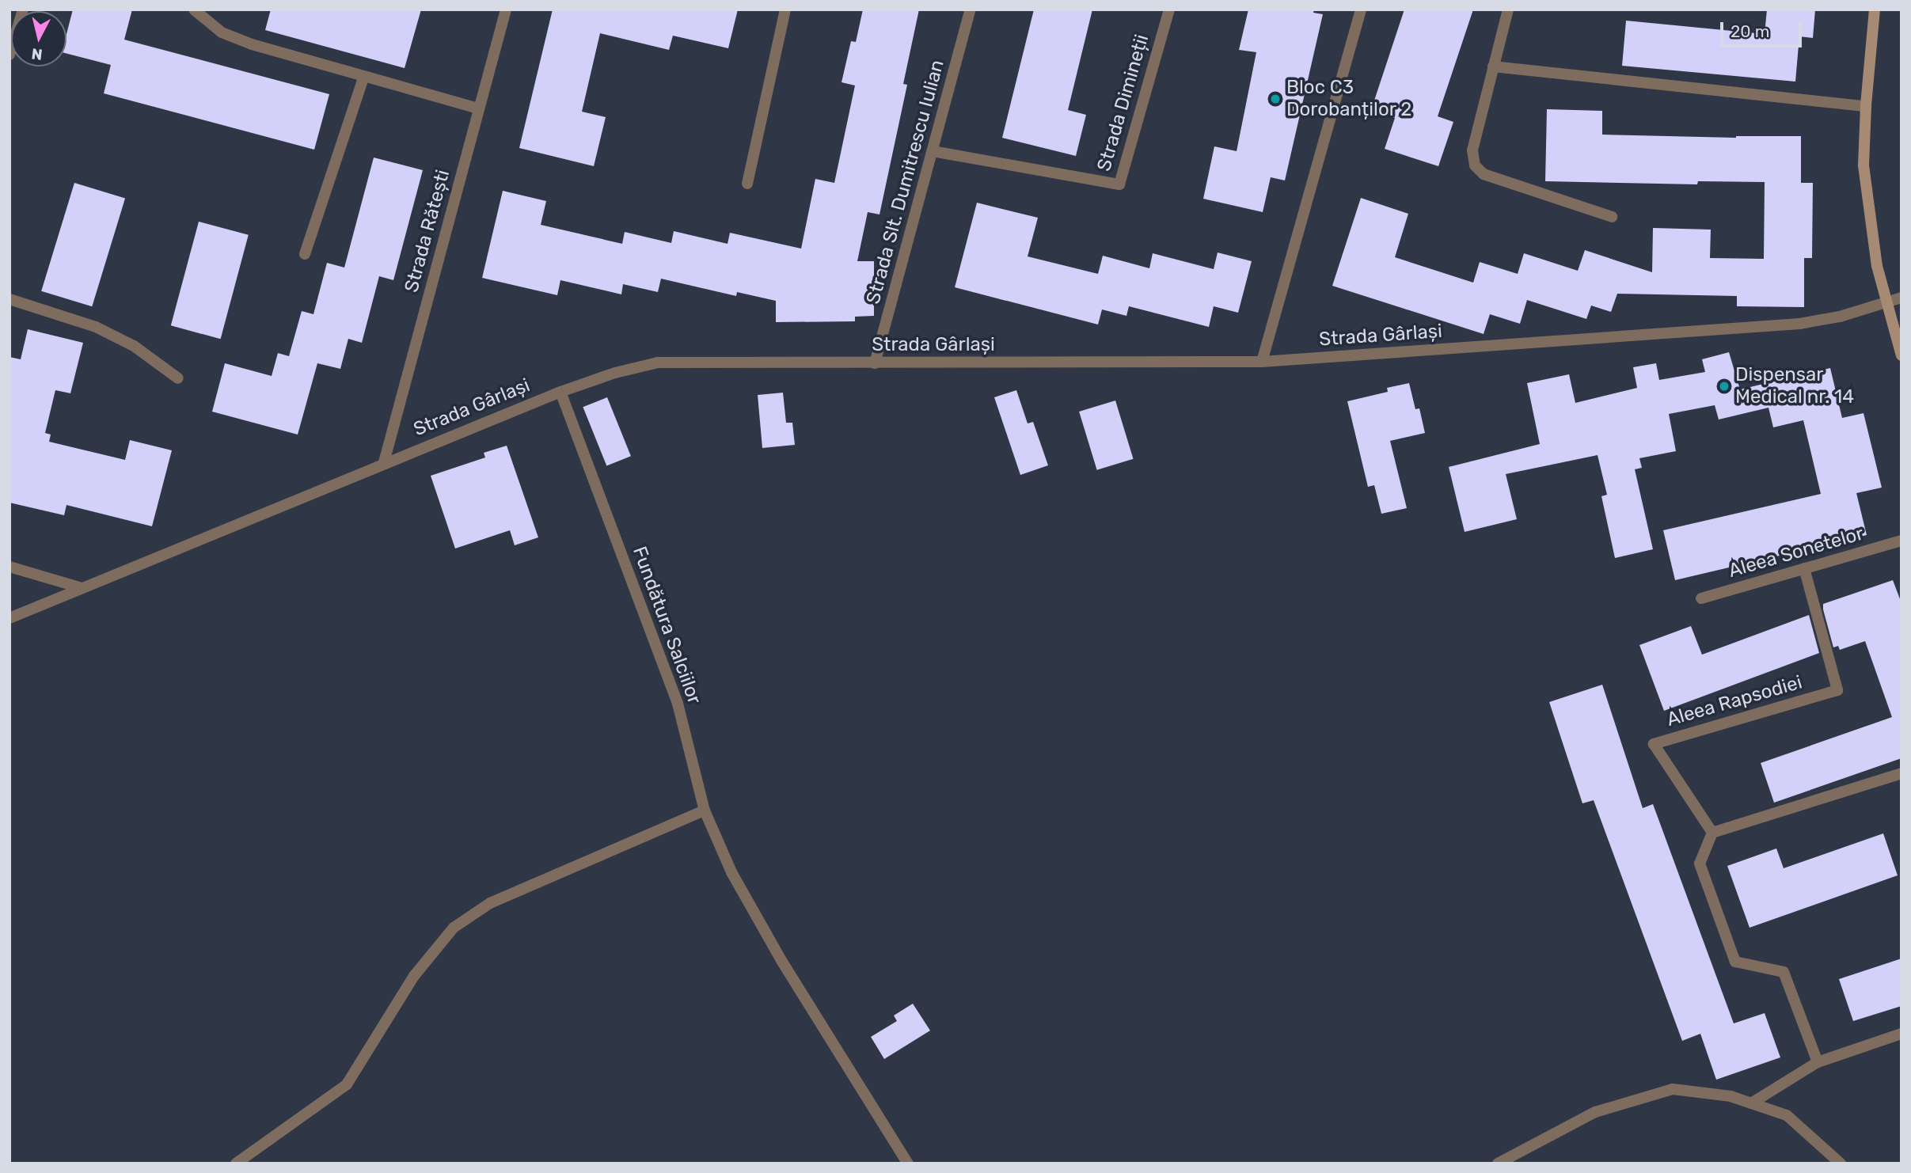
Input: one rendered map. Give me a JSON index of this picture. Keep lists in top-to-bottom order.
{
  "streets": {
    "street": [
      "Strada Dimineții",
      "Strada Slt. Dumitrescu Iulian",
      "Strada Rătești",
      "Strada Gârlași",
      "Aleea Sonetelor",
      "Fundătura Salciilor",
      "Aleea Rapsodiei"
    ]
  },
  "crossings": [
    ["Strada Dimineții", "Strada Slt. Dumitrescu Iulian"],
    ["Strada Slt. Dumitrescu Iulian", "Strada Gârlași"],
    ["Strada Rătești", "Strada Gârlași"],
    ["Strada Gârlași", "Fundătura Salciilor"],
    ["Aleea Sonetelor", "Aleea Rapsodiei"]
  ],
  "places": ["Bloc C3 Dorobanților 2", "Dispensar Medical nr. 14"],
  "scale_bar": "20 m",
  "north": "bottom"
}
